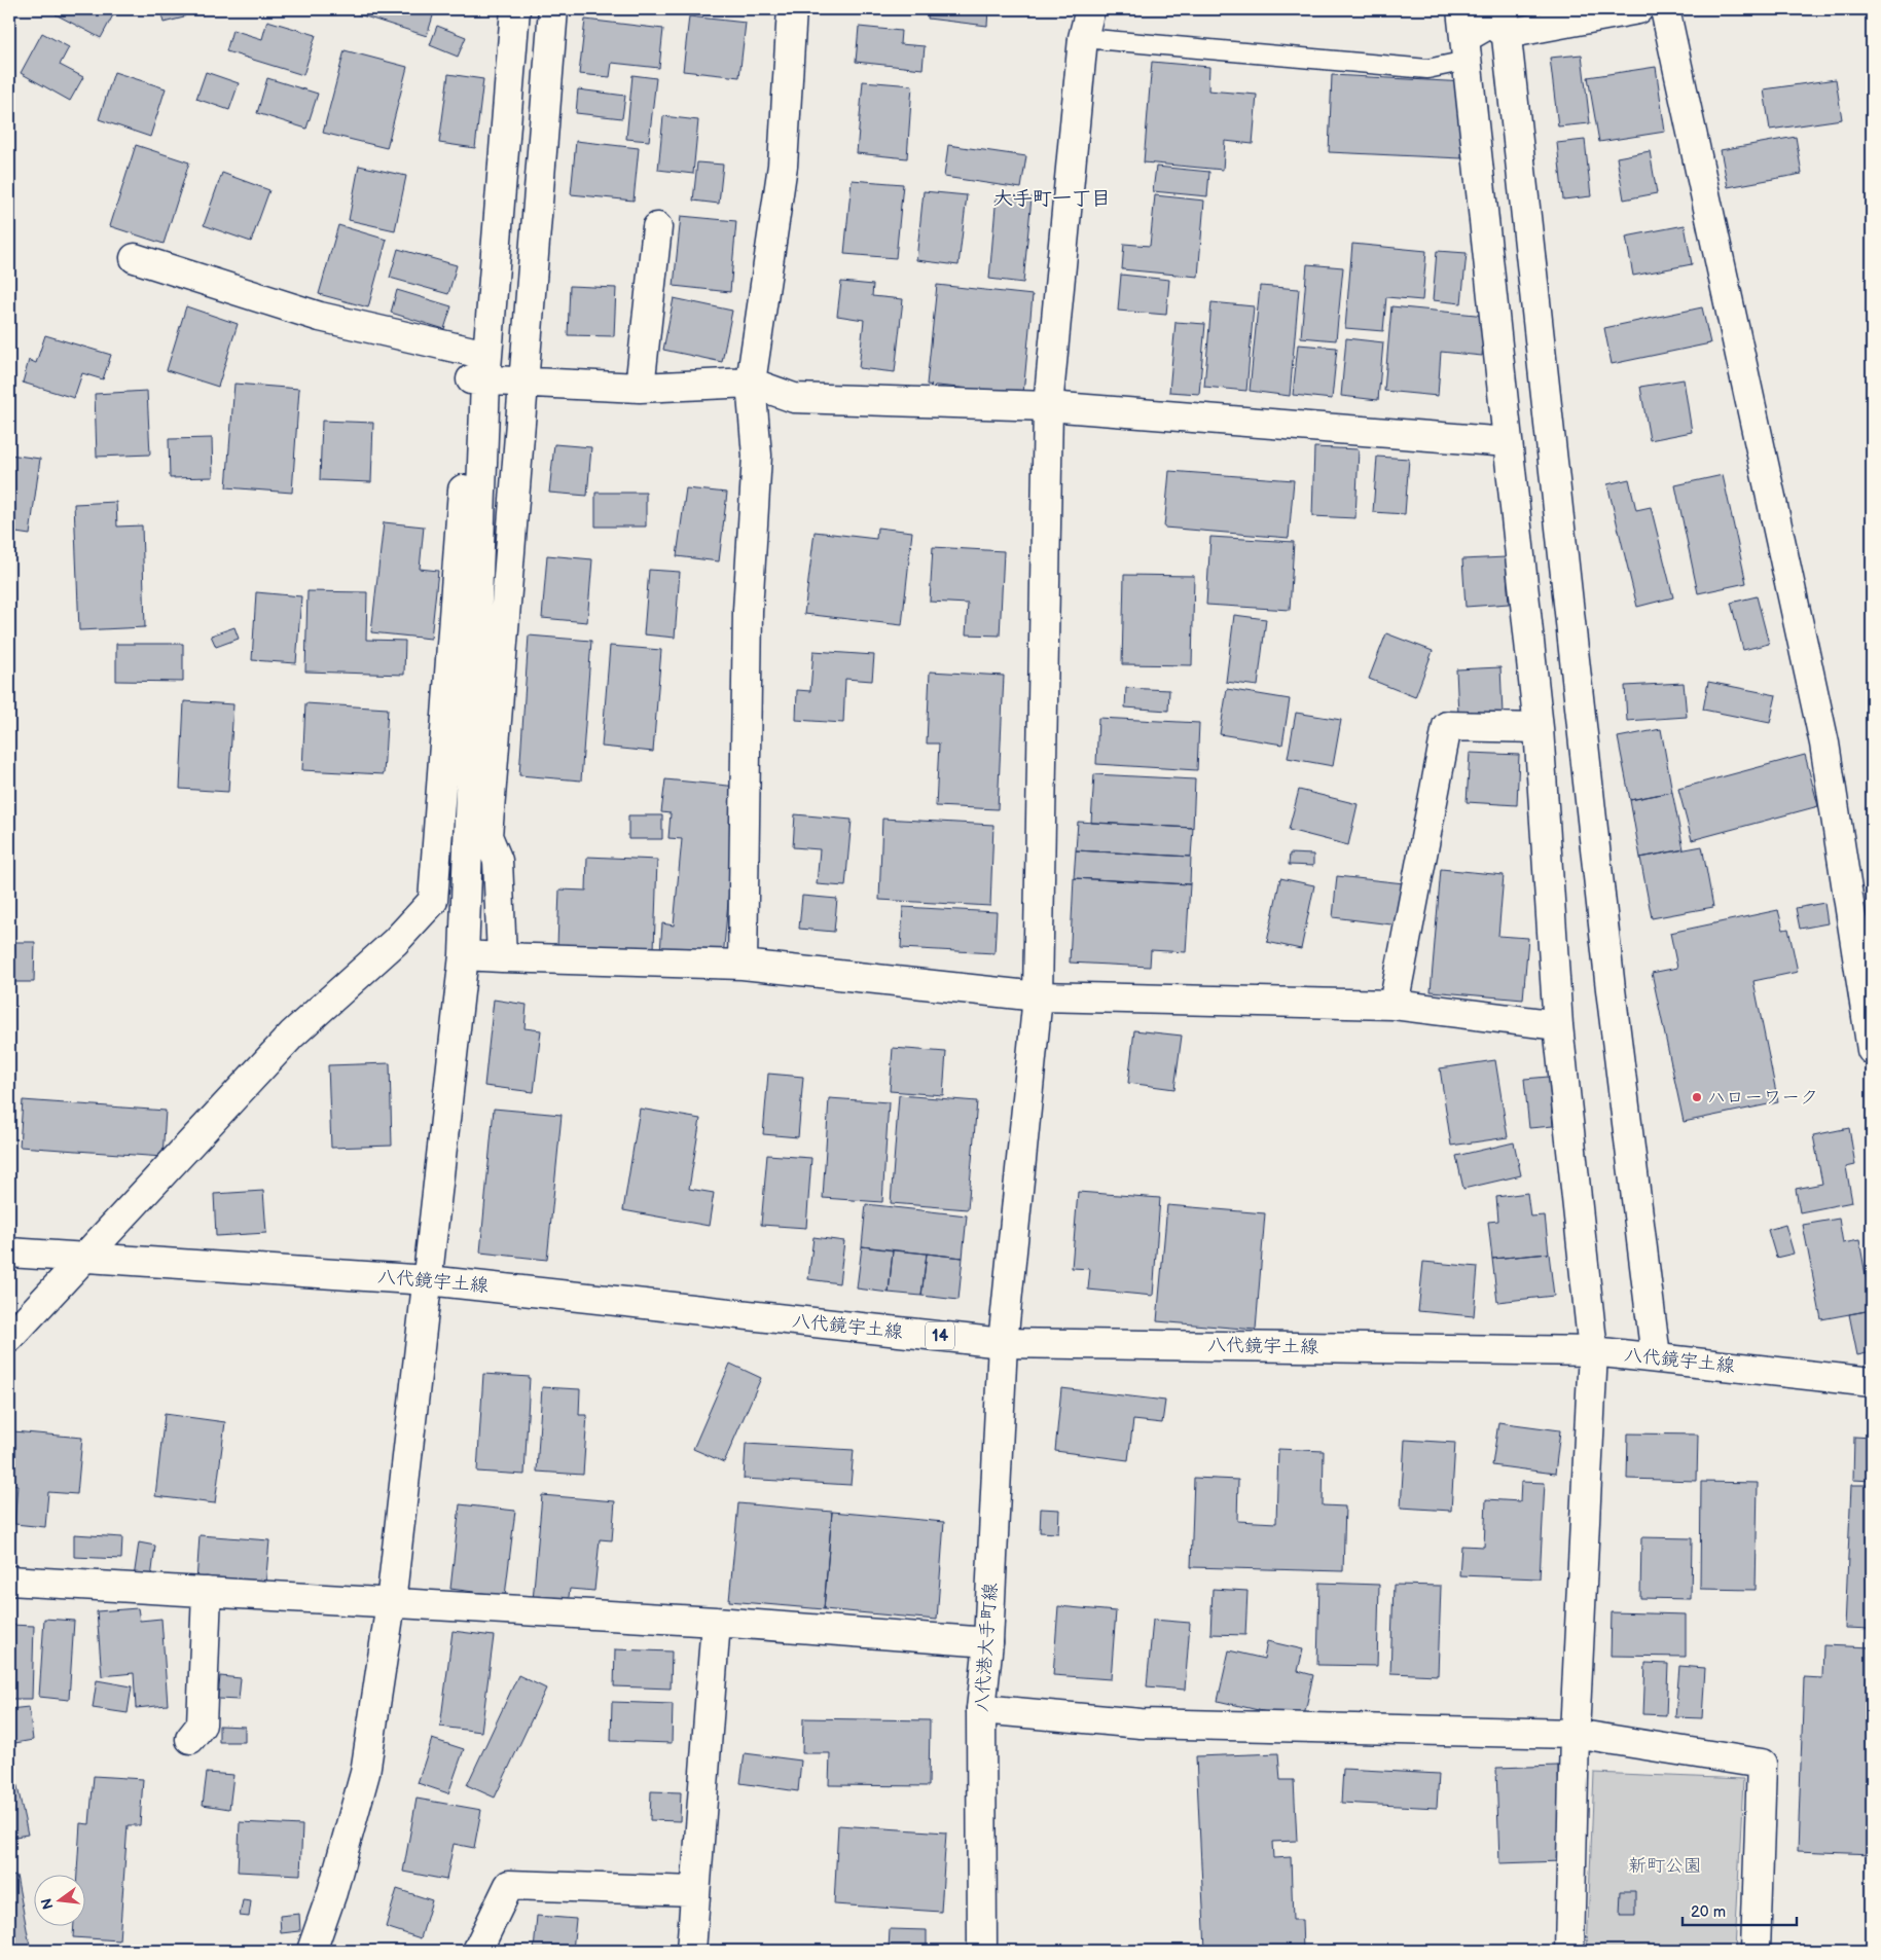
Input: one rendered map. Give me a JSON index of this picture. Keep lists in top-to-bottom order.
{
  "streets": {
    "street": ["八代鏡宇土線", "14", "八代港大手町線"]
  },
  "crossings": [
    ["八代鏡宇土線", "八代港大手町線"]
  ],
  "districts": ["大手町一丁目"],
  "parks": ["新町公園"],
  "places": ["ハローワーク"],
  "scale_bar": "20 m",
  "north": "left"
}
